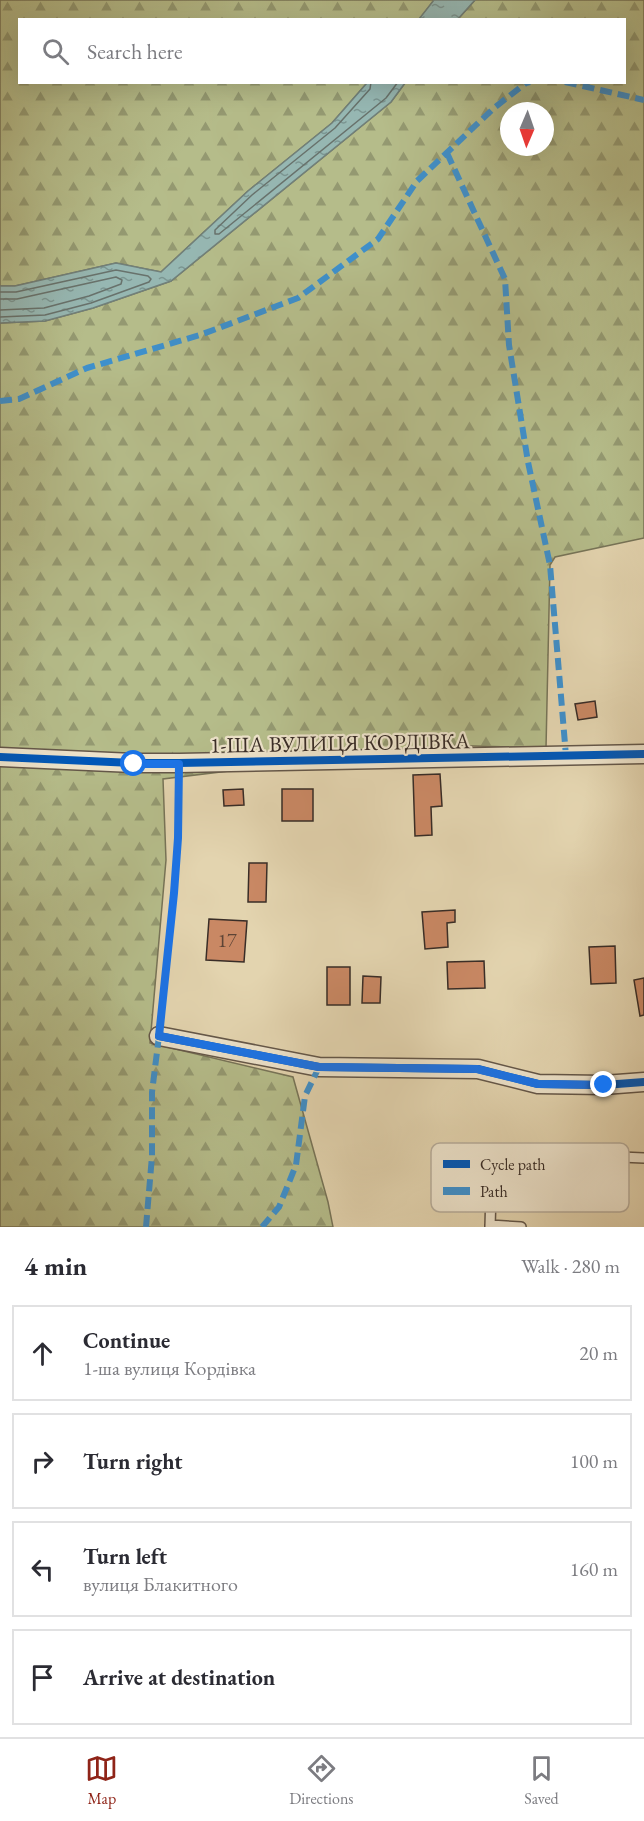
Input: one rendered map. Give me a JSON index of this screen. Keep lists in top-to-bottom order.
{
  "streets": {
    "street": ["1-ША ВУЛИЦЯ КОРДІВКА"]
  },
  "house_numbers": ["17"],
  "legend": ["Cycle path", "Path"],
  "north": "bottom",
  "page": {
    "search": "Search here",
    "heading": ["4 min", "Walk · 280 m"],
    "list": [
      ["Continue", "1-ша вулиця Кордівка", "20 m"],
      ["Turn right", "100 m"],
      ["Turn left", "вулиця Блакитного", "160 m"],
      "Arrive at destination"
    ],
    "nav": ["Map", "Directions", "Saved"]
  }
}
